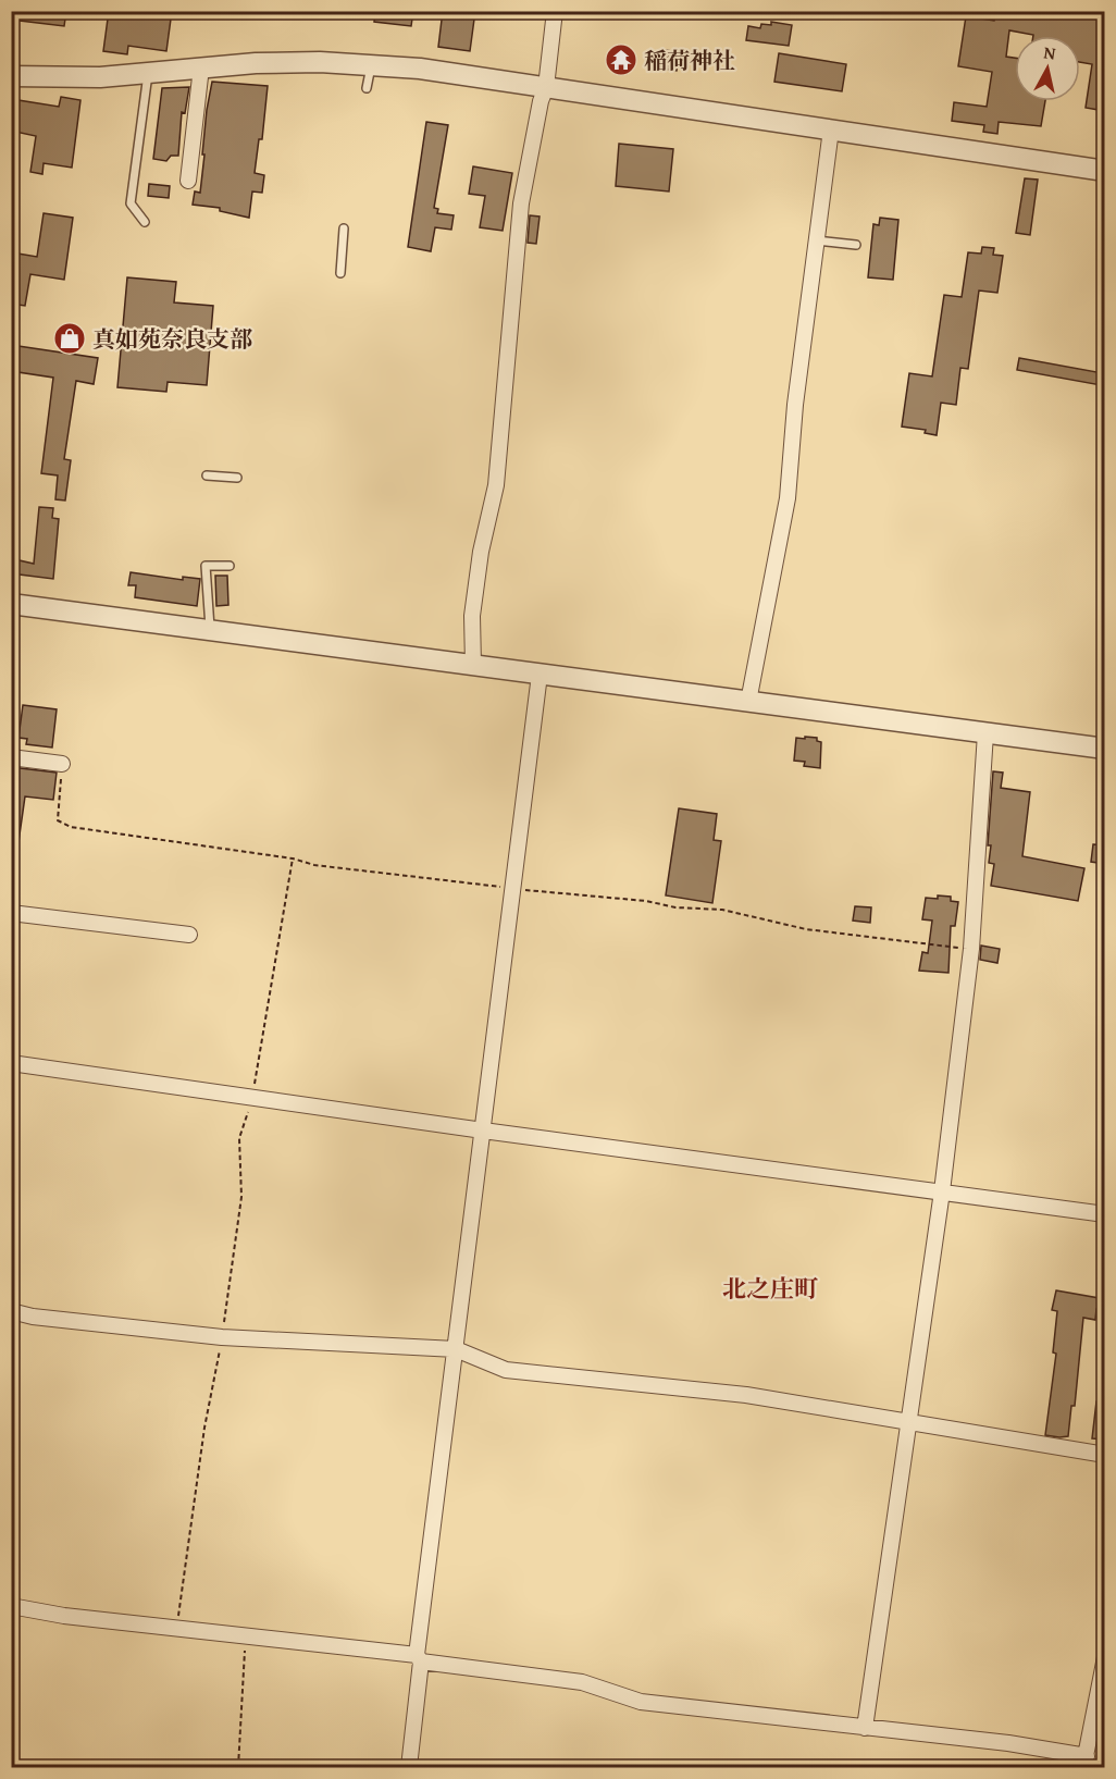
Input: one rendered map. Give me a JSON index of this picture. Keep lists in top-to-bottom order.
{
  "districts": ["北之庄町"],
  "places": {
    "temple": ["稲荷神社"],
    "shop": ["真如苑奈良支部"]
  },
  "north": "top"
}
